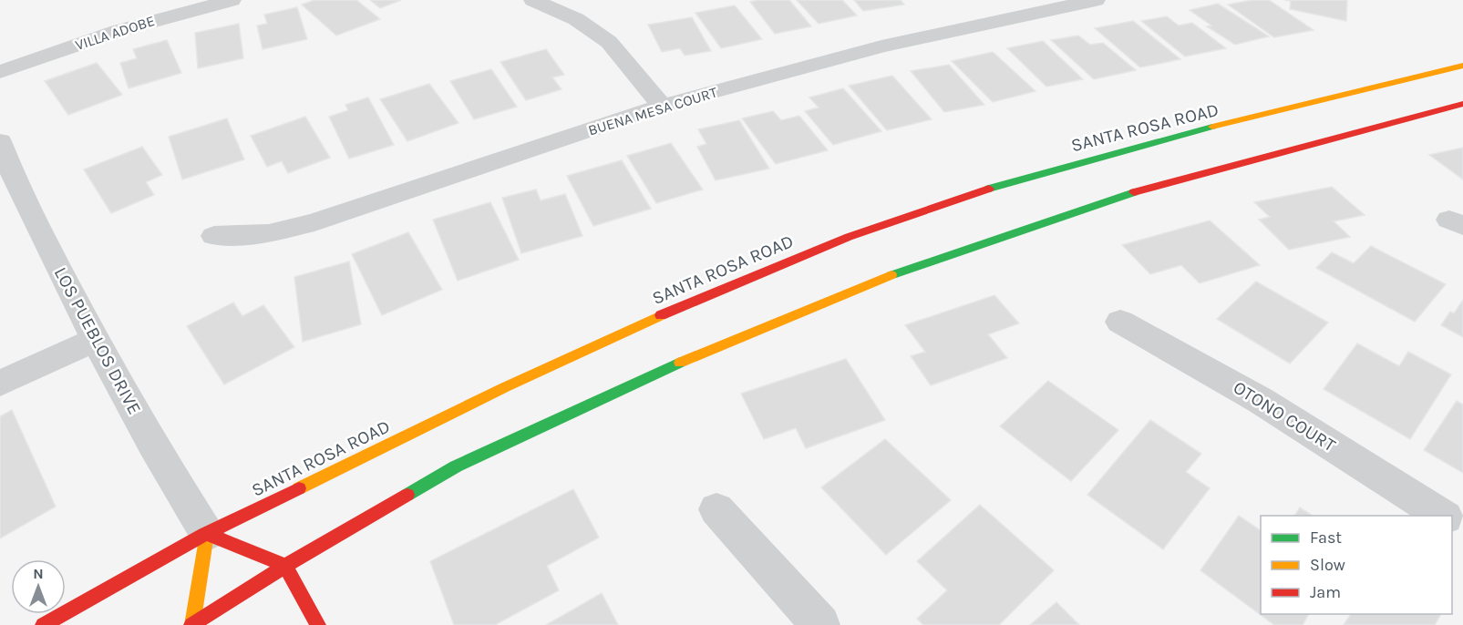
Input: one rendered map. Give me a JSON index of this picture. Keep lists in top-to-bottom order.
{
  "streets": {
    "main road": ["SANTA ROSA ROAD"],
    "street": [
      "VILLA ADOBE",
      "BUENA MESA COURT",
      "LOS PUEBLOS DRIVE",
      "OTONO COURT"
    ]
  },
  "crossings": [
    ["SANTA ROSA ROAD", "LOS PUEBLOS DRIVE"]
  ],
  "legend": ["Fast", "Slow", "Jam"],
  "north": "top"
}
